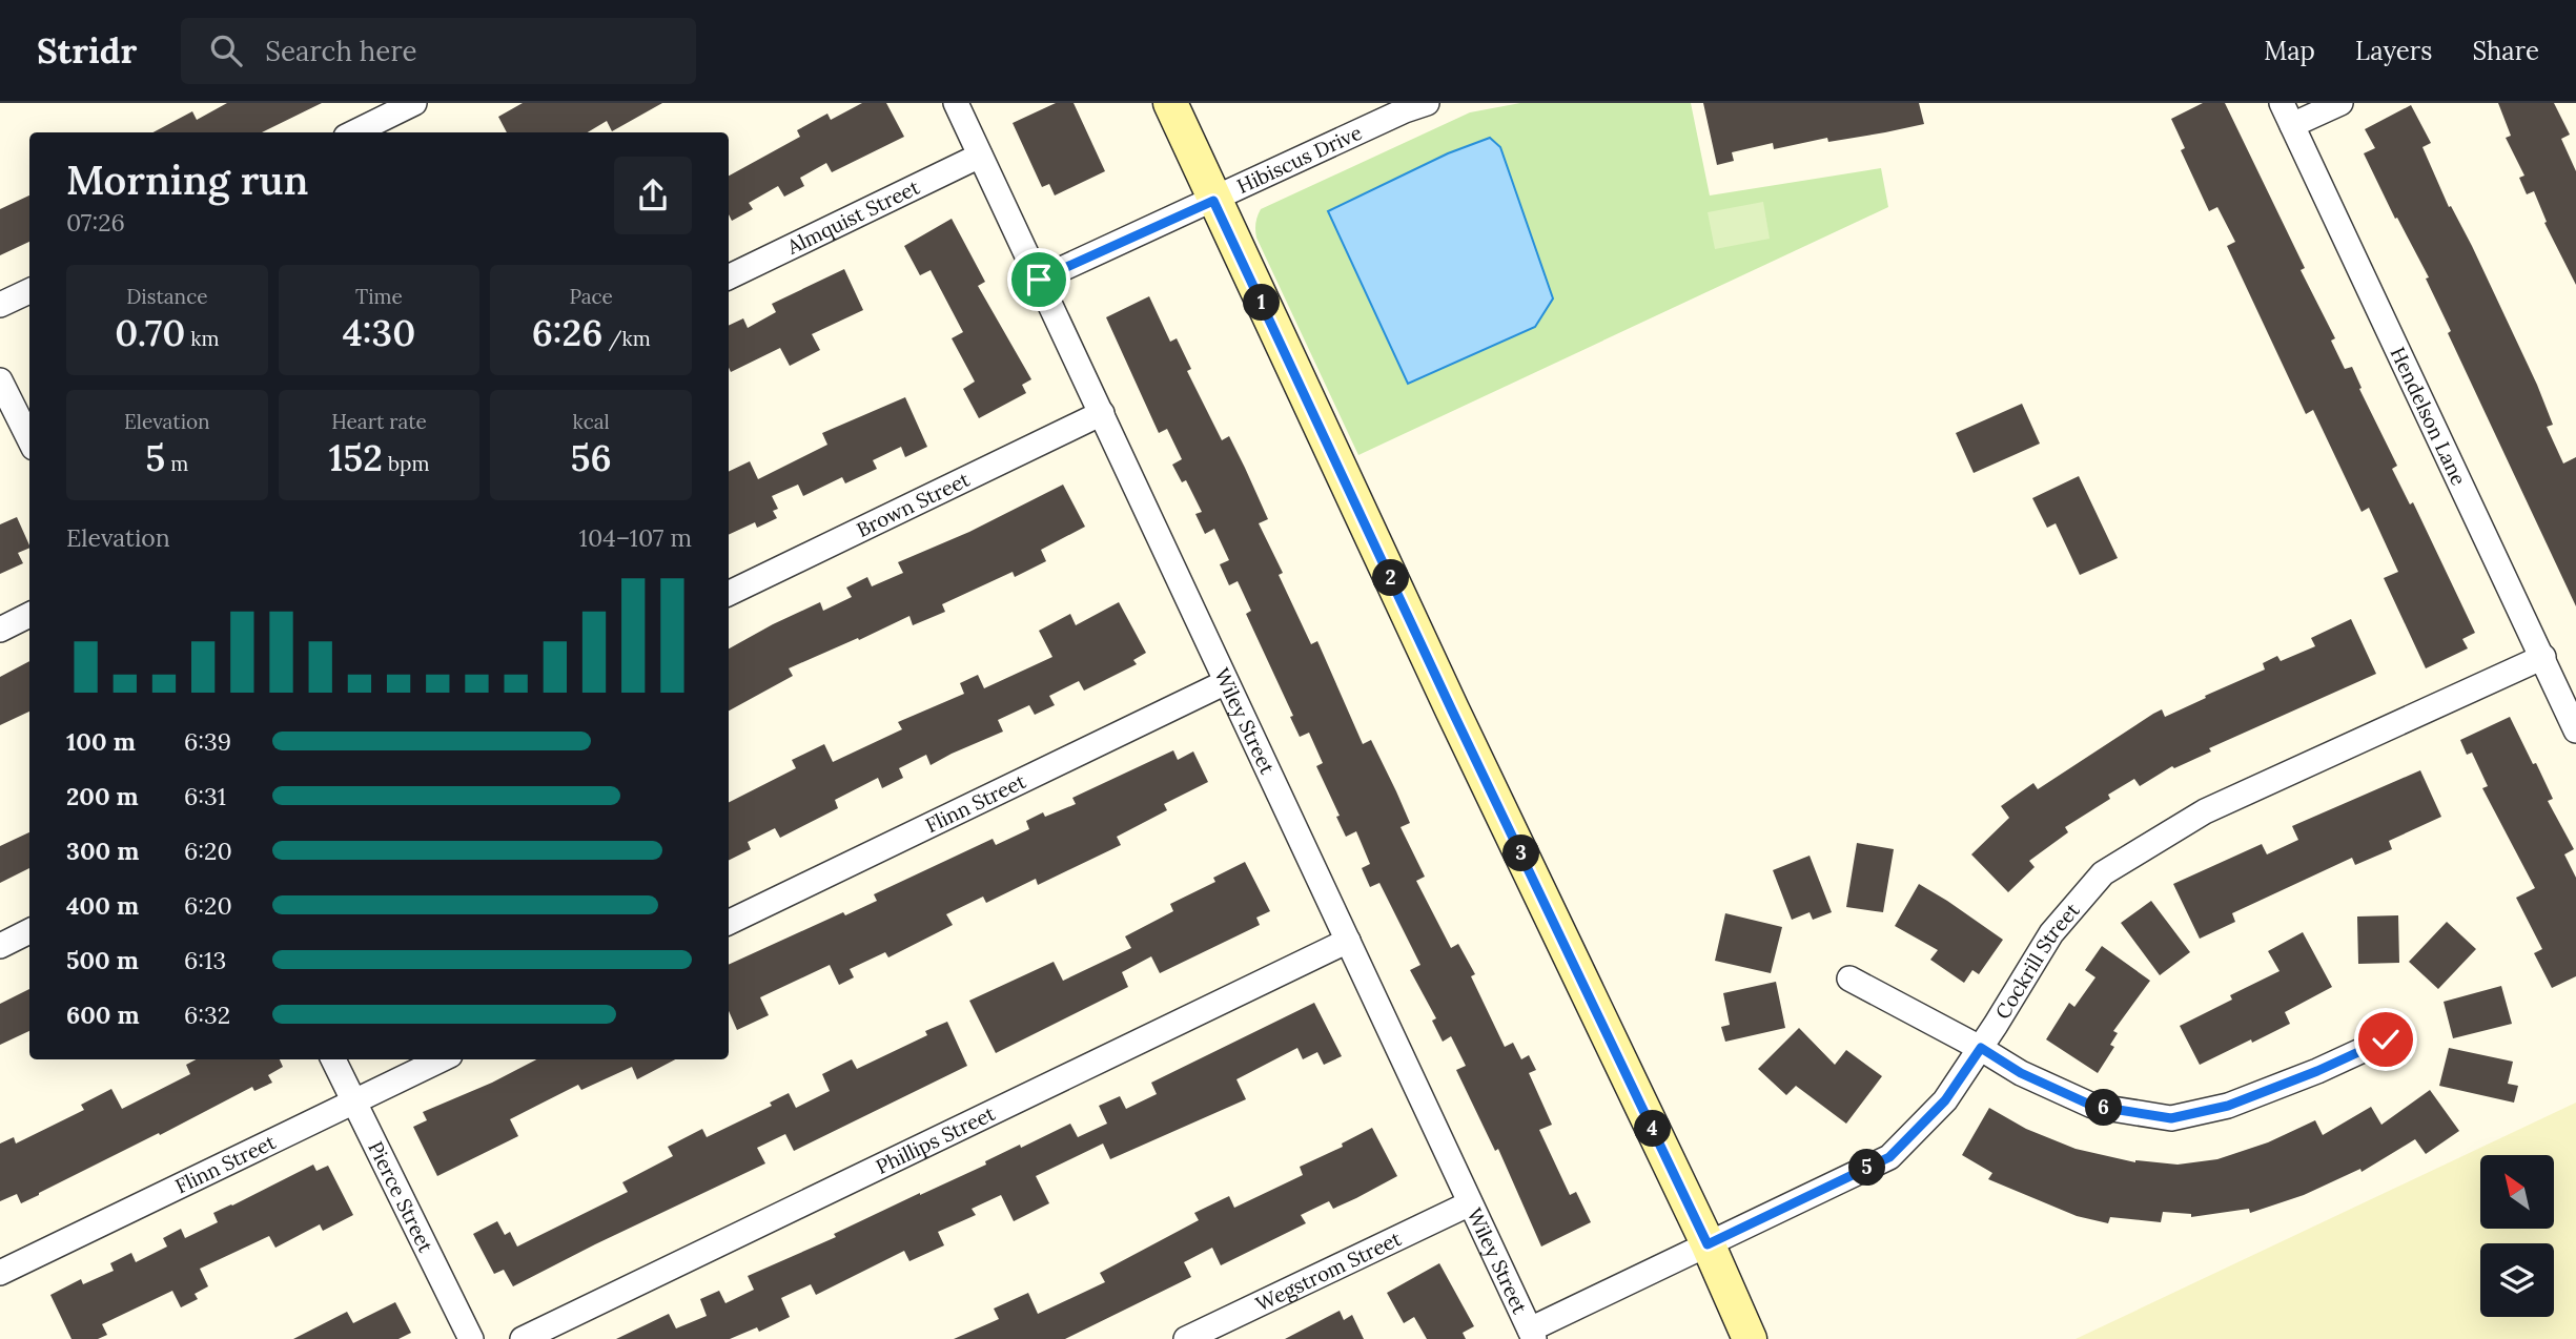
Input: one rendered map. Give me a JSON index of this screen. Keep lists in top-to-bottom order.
{
  "streets": {
    "street": [
      "Hibiscus Drive",
      "Almquist Street",
      "Hendelson Lane",
      "Brown Street",
      "Wiley Street",
      "Flinn Street",
      "Cockrill Street",
      "Phillips Street",
      "Pierce Street",
      "Wegstrom Street"
    ]
  },
  "crossings": [
    ["Hibiscus Drive", "Wiley Street"],
    ["Almquist Street", "Wiley Street"],
    ["Hendelson Lane", "Cockrill Street"],
    ["Brown Street", "Wiley Street"],
    ["Wiley Street", "Flinn Street"],
    ["Wiley Street", "Cockrill Street"],
    ["Wiley Street", "Phillips Street"],
    ["Wiley Street", "Wegstrom Street"],
    ["Flinn Street", "Pierce Street"]
  ],
  "north": "top left",
  "page": {
    "header": "Stridr",
    "search": "Search here",
    "nav": ["Map", "Layers", "Share"],
    "heading": ["Morning run", "07:26"],
    "stats": [
      ["Distance", "0.70 km"],
      ["Time", "4:30"],
      ["Pace", "6:26 /km"],
      ["Elevation", "5 m"],
      ["Heart rate", "152 bpm"],
      ["kcal", "56"]
    ],
    "pins": [
      "1",
      "2",
      "3",
      "6",
      "4",
      "5"
    ],
    "chart": ["Elevation", "104–107 m"],
    "list": [
      {
        "name": "100 m",
        "note": "6:39"
      },
      {
        "name": "200 m",
        "note": "6:31"
      },
      {
        "name": "300 m",
        "note": "6:20"
      },
      {
        "name": "400 m",
        "note": "6:20"
      },
      {
        "name": "500 m",
        "note": "6:13"
      },
      {
        "name": "600 m",
        "note": "6:32"
      }
    ]
  }
}
